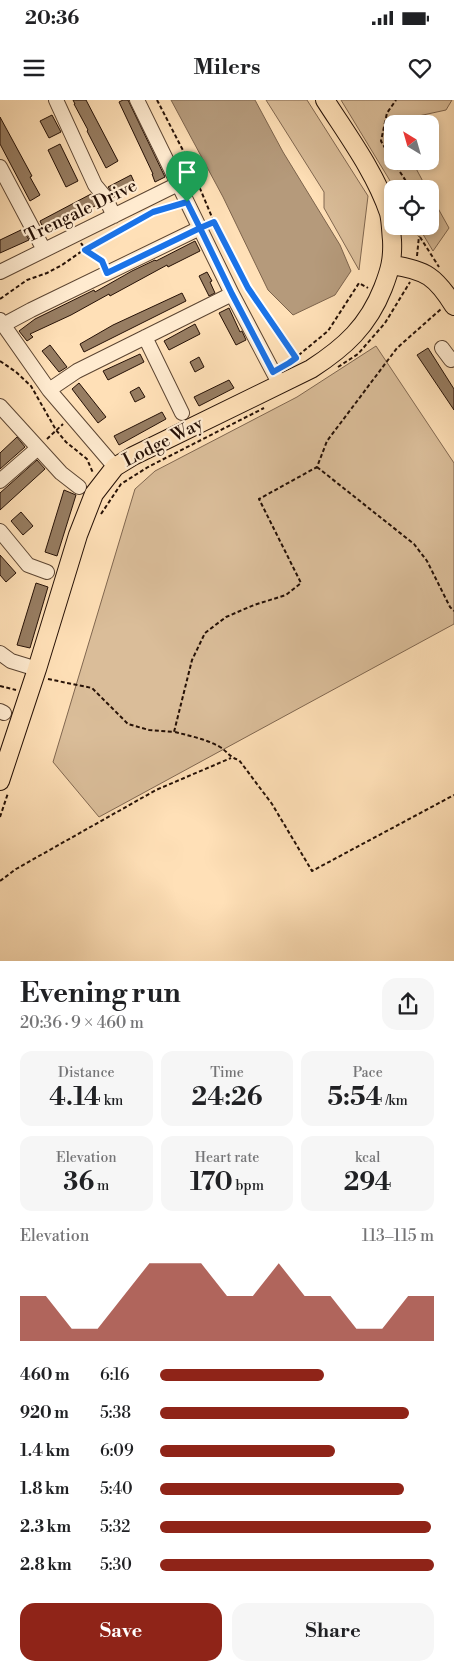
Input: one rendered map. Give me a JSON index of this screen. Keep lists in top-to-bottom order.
{
  "streets": {
    "main road": ["Lodge Way"],
    "street": ["Trengale Drive"]
  },
  "north": "top left",
  "page": {
    "status": "20:36",
    "header": "Milers",
    "heading": ["Evening run", "20:36 · 9 × 460 m"],
    "stats": [
      ["Distance", "4.14 km"],
      ["Time", "24:26"],
      ["Pace", "5:54 /km"],
      ["Elevation", "36 m"],
      ["Heart rate", "170 bpm"],
      ["kcal", "294"]
    ],
    "chart": ["Elevation", "113–115 m"],
    "list": [
      {
        "name": "460 m",
        "note": "6:16"
      },
      {
        "name": "920 m",
        "note": "5:38"
      },
      {
        "name": "1.4 km",
        "note": "6:09"
      },
      {
        "name": "1.8 km",
        "note": "5:40"
      },
      {
        "name": "2.3 km",
        "note": "5:32"
      },
      {
        "name": "2.8 km",
        "note": "5:30"
      }
    ],
    "buttons": ["Save", "Share"]
  }
}
